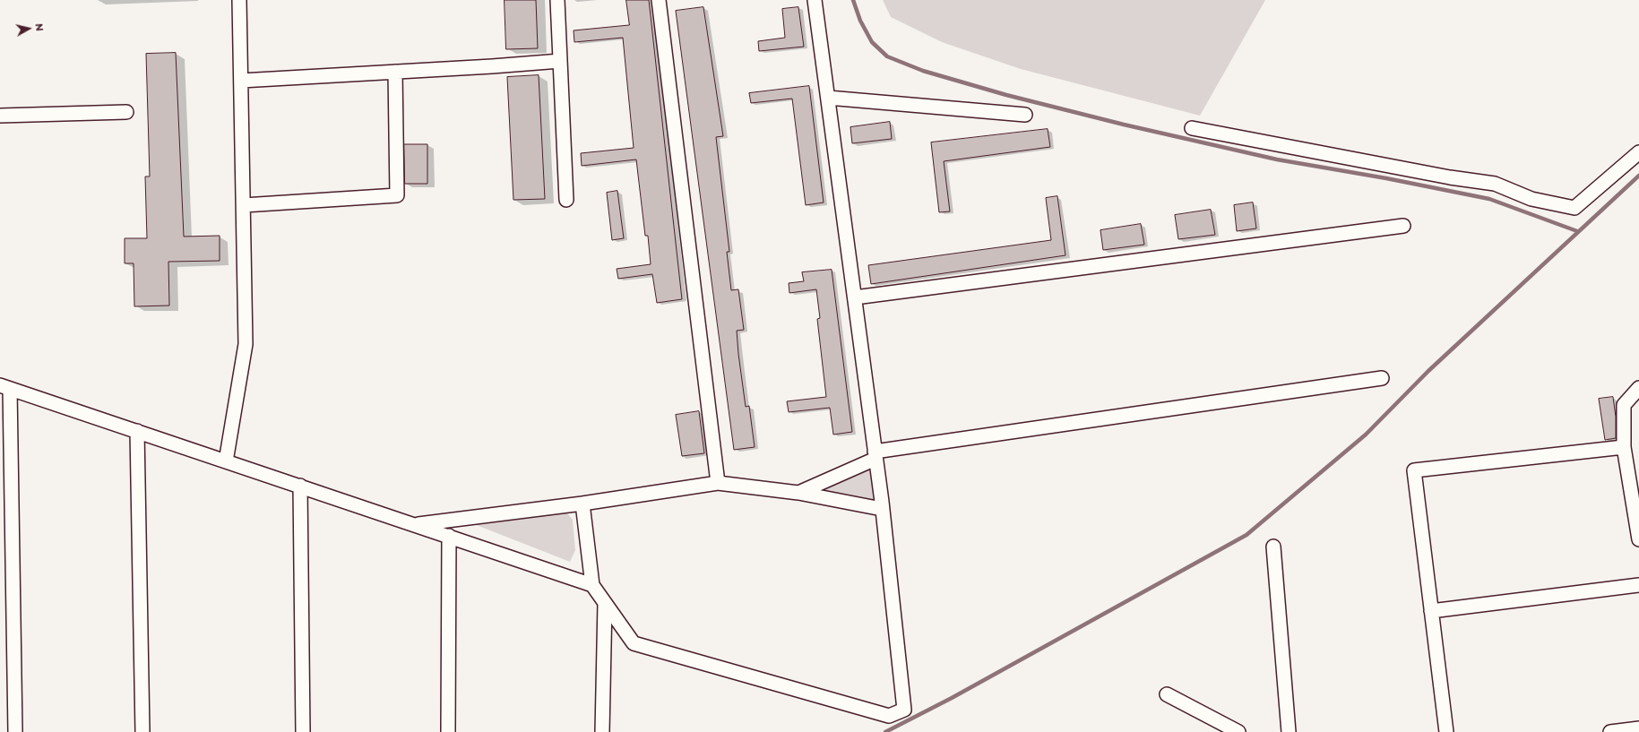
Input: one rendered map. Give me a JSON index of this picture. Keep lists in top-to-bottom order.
{
  "north": "right"
}
